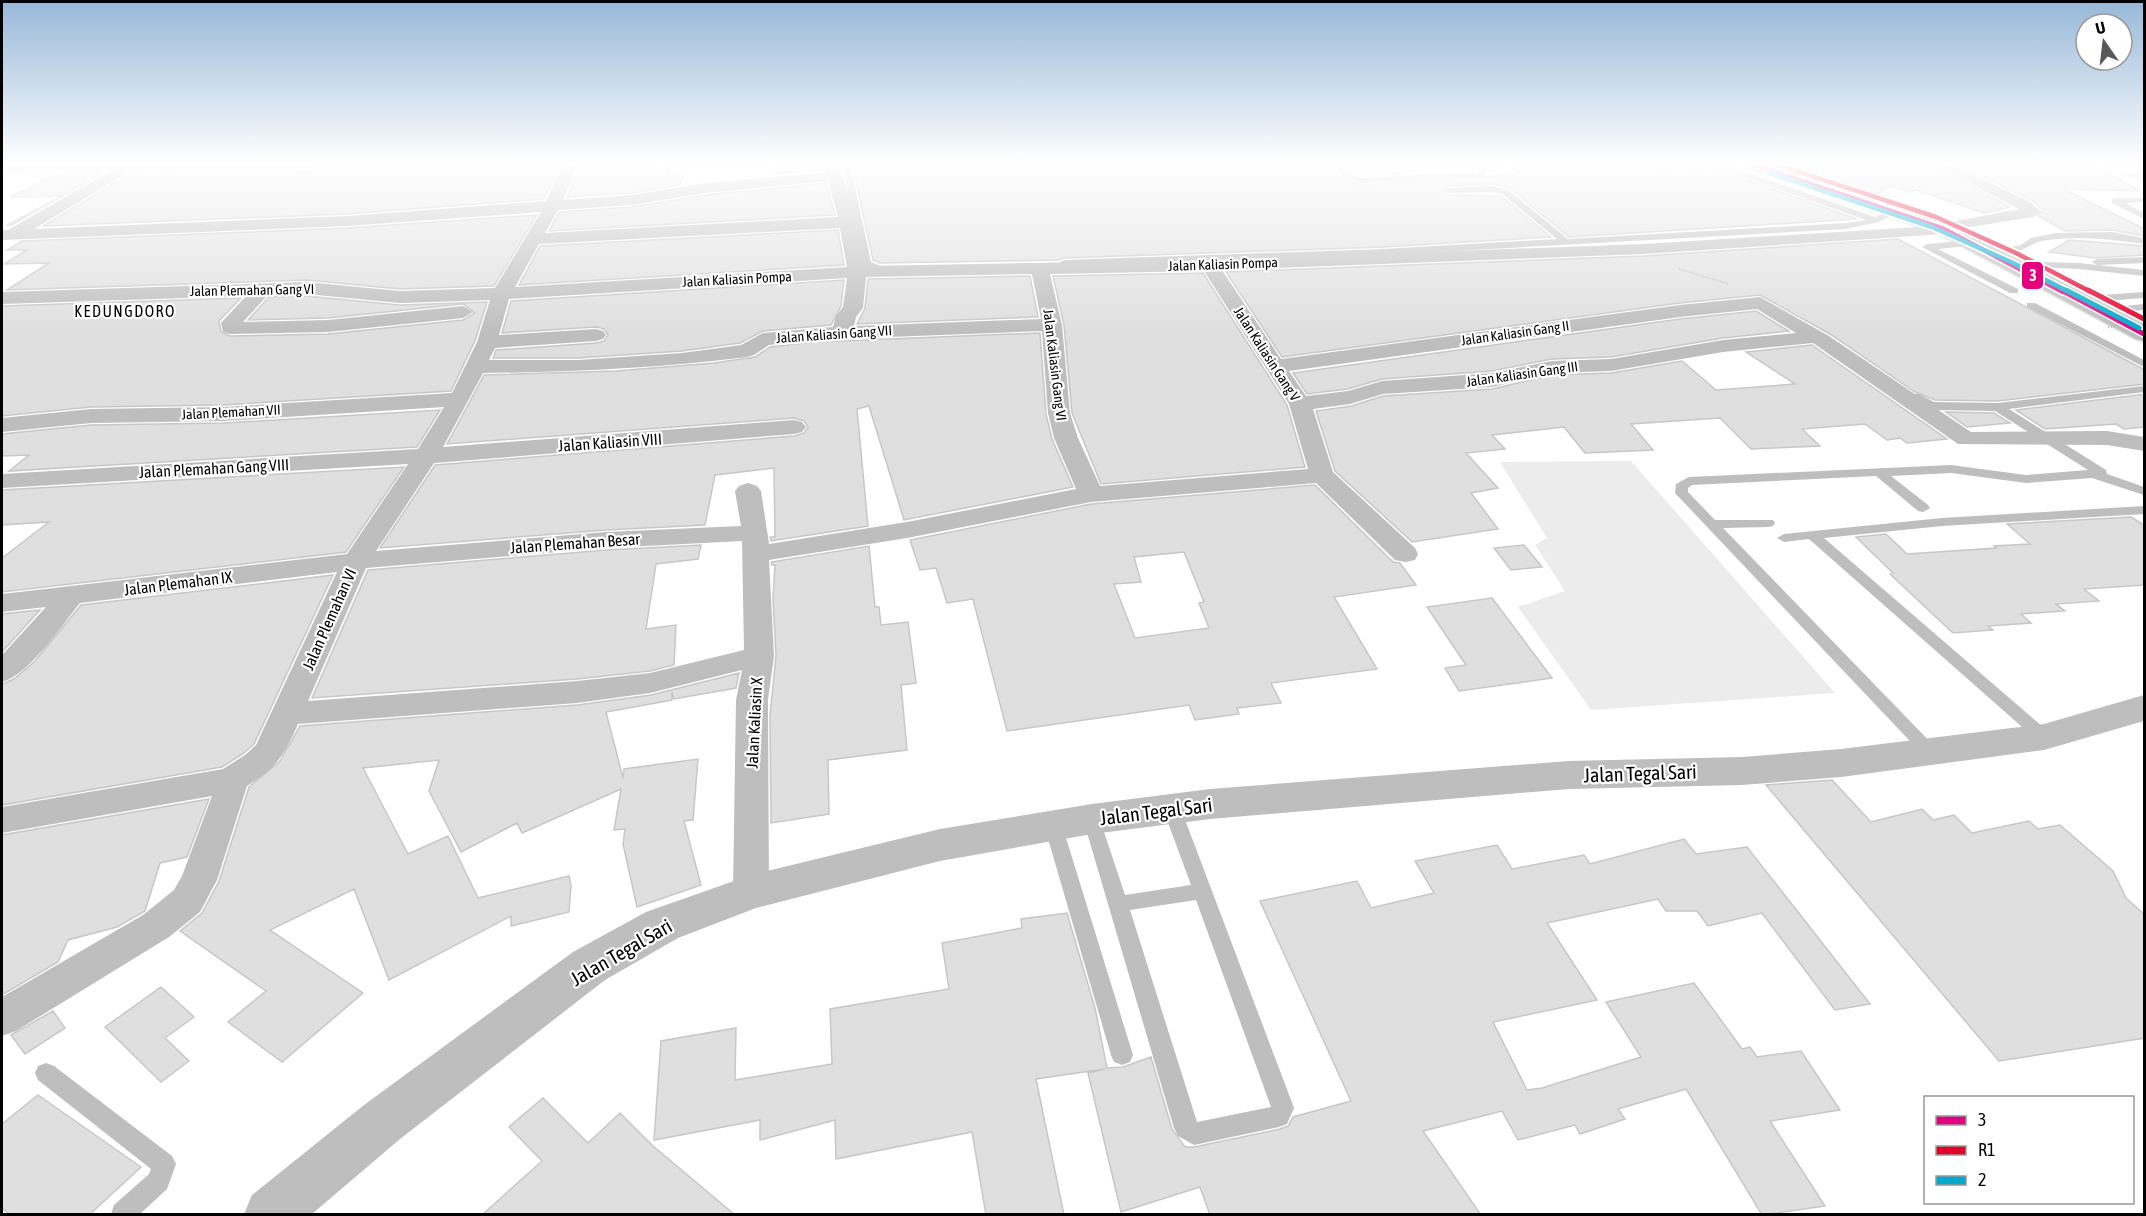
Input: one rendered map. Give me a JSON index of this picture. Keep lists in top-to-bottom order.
{
  "streets": {
    "street": [
      "Jalan Kaliasin Pompa",
      "Jalan Plemahan Gang VI",
      "Jalan Kaliasin Gang II",
      "Jalan Kaliasin Gang VII",
      "Jalan Kaliasin Gang V",
      "Jalan Kaliasin Gang VI",
      "Jalan Kaliasin Gang III",
      "Jalan Plemahan VII",
      "Jalan Kaliasin VIII",
      "Jalan Plemahan Gang VIII",
      "Jalan Plemahan Besar",
      "Jalan Plemahan IX",
      "Jalan Plemahan VI",
      "Jalan Kaliasin X",
      "Jalan Tegal Sari"
    ]
  },
  "crossings": [
    ["Jalan Kaliasin Pompa", "Jalan Plemahan Gang VI"],
    ["Jalan Kaliasin Pompa", "Jalan Kaliasin Gang V"],
    ["Jalan Kaliasin Pompa", "Jalan Kaliasin Gang VI"],
    ["Jalan Kaliasin Pompa", "Jalan Plemahan VI"],
    ["Jalan Plemahan Gang VI", "Jalan Plemahan VI"],
    ["Jalan Kaliasin Gang II", "Jalan Kaliasin Gang V"],
    ["Jalan Kaliasin Gang VII", "Jalan Kaliasin Gang VI"],
    ["Jalan Kaliasin Gang VII", "Jalan Plemahan VI"],
    ["Jalan Kaliasin Gang V", "Jalan Kaliasin Gang III"],
    ["Jalan Kaliasin Gang V", "Jalan Plemahan Besar"],
    ["Jalan Kaliasin Gang VI", "Jalan Plemahan Besar"],
    ["Jalan Plemahan VII", "Jalan Plemahan VI"],
    ["Jalan Kaliasin VIII", "Jalan Plemahan Gang VIII"],
    ["Jalan Kaliasin VIII", "Jalan Plemahan VI"],
    ["Jalan Plemahan Gang VIII", "Jalan Plemahan VI"],
    ["Jalan Plemahan Besar", "Jalan Plemahan IX"],
    ["Jalan Plemahan Besar", "Jalan Plemahan VI"],
    ["Jalan Plemahan Besar", "Jalan Kaliasin X"],
    ["Jalan Plemahan IX", "Jalan Plemahan VI"],
    ["Jalan Kaliasin X", "Jalan Tegal Sari"]
  ],
  "districts": ["KEDUNGDORO"],
  "lines": ["transit line 3", "transit line R1", "transit line 2"],
  "legend": ["3", "R1", "2"],
  "north": "top"
}
